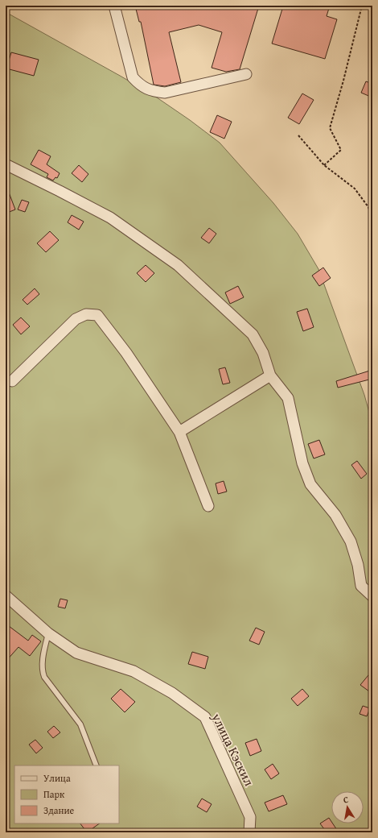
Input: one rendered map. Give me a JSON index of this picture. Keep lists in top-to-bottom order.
{
  "streets": {
    "street": ["улица Кэскил"]
  },
  "legend": ["Улица", "Парк", "Здание"],
  "north": "top"
}
